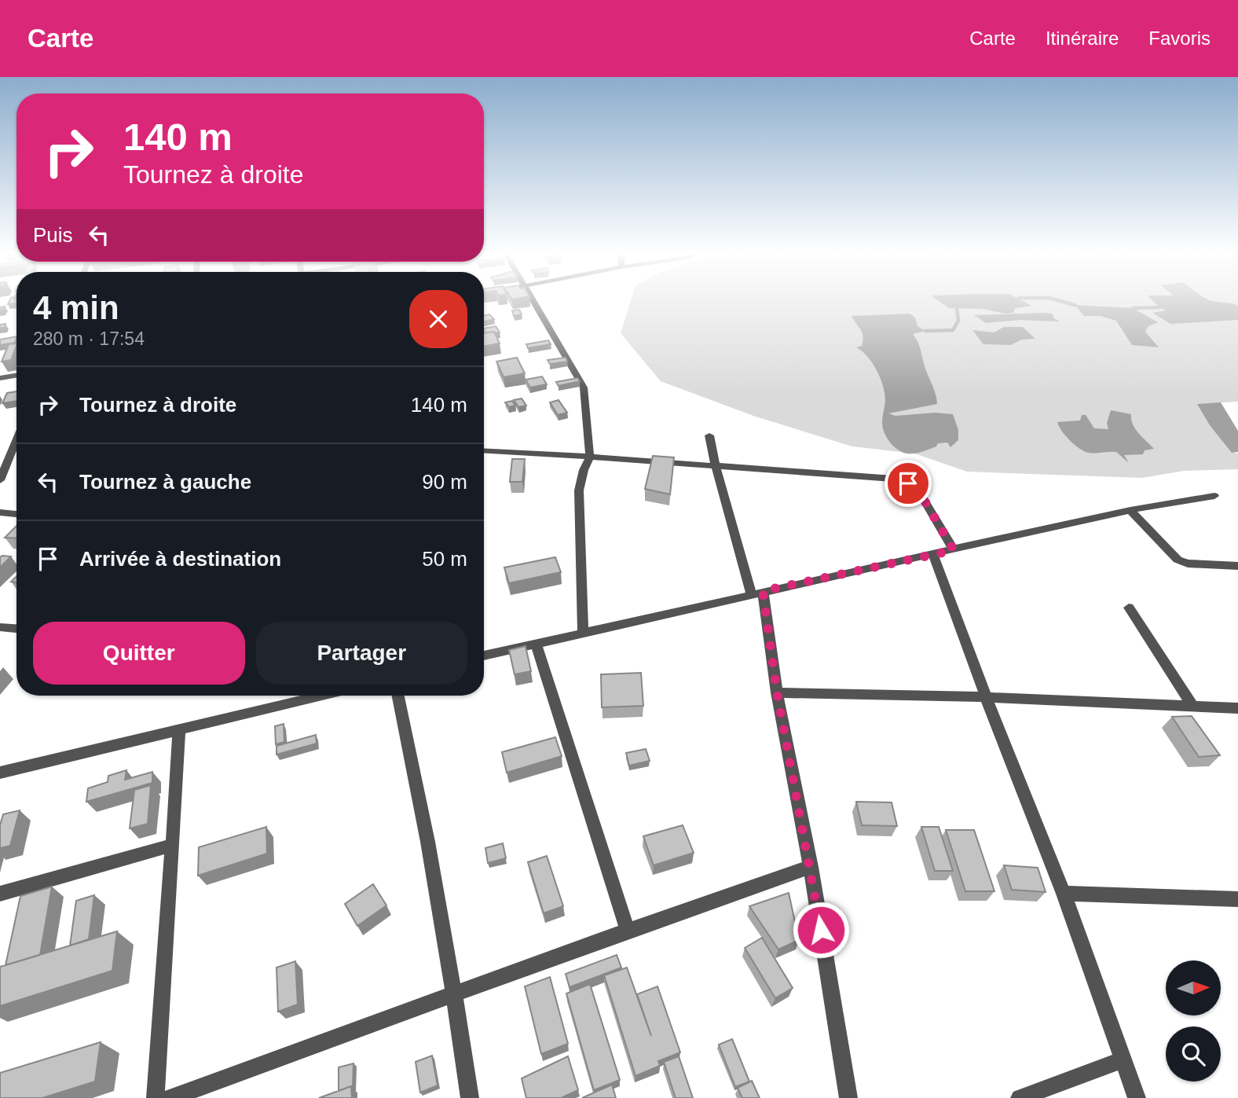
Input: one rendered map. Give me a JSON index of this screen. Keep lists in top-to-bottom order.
{
  "north": "right",
  "page": {
    "header": "Carte",
    "nav": ["Carte", "Itinéraire", "Favoris"],
    "turn": ["140 m", "Tournez à droite"],
    "then": "Puis",
    "heading": ["4 min", "280 m · 17:54"],
    "list": [
      {
        "name": "Tournez à droite",
        "value": "140 m"
      },
      {
        "name": "Tournez à gauche",
        "value": "90 m"
      },
      {
        "name": "Arrivée à destination",
        "value": "50 m"
      }
    ],
    "buttons": ["Quitter", "Partager"]
  }
}
